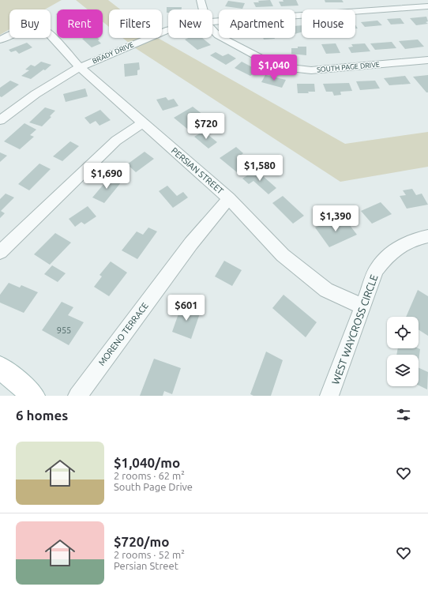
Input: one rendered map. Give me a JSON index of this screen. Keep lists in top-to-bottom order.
{
  "streets": {
    "street": [
      "BRADY DRIVE",
      "SOUTH PAGE DRIVE",
      "PERSIAN STREET",
      "WEST WAYCROSS CIRCLE",
      "MORENO TERRACE"
    ]
  },
  "crossings": [
    ["BRADY DRIVE", "PERSIAN STREET"],
    ["PERSIAN STREET", "WEST WAYCROSS CIRCLE"],
    ["PERSIAN STREET", "MORENO TERRACE"]
  ],
  "house_numbers": ["955"],
  "page": {
    "chip": [
      "Buy",
      "Rent",
      "Filters",
      "New",
      "Apartment",
      "House"
    ],
    "price": [
      "$1,040",
      "$720",
      "$1,580",
      "$1,690",
      "$1,390",
      "$601"
    ],
    "heading": "6 homes",
    "list": [
      {
        "name": "$1,040/mo",
        "note": "2 rooms · 62 m² · South Page Drive"
      },
      {
        "name": "$720/mo",
        "note": "2 rooms · 52 m² · Persian Street"
      }
    ]
  }
}
